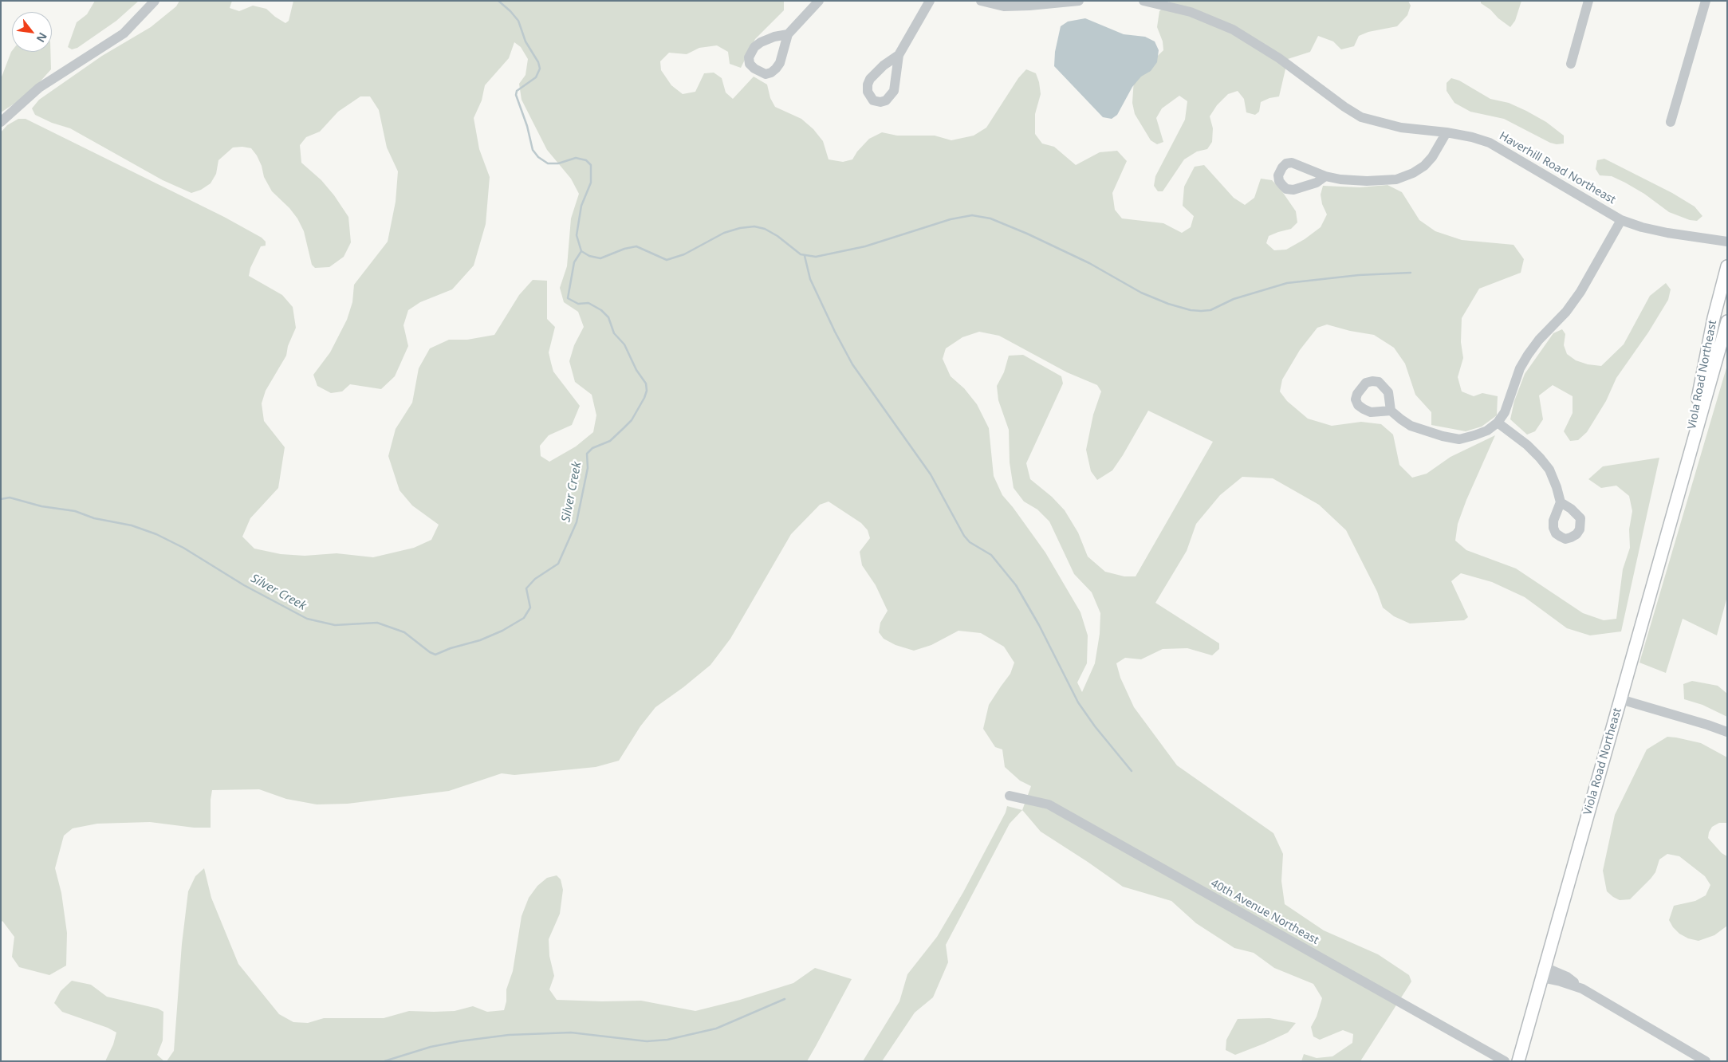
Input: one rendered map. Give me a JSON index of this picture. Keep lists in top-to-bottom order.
{
  "streets": {
    "main road": ["Viola Road Northeast"],
    "street": ["Haverhill Road Northeast", "40th Avenue Northeast"]
  },
  "water": ["Silver Creek"],
  "north": "bottom right"
}
